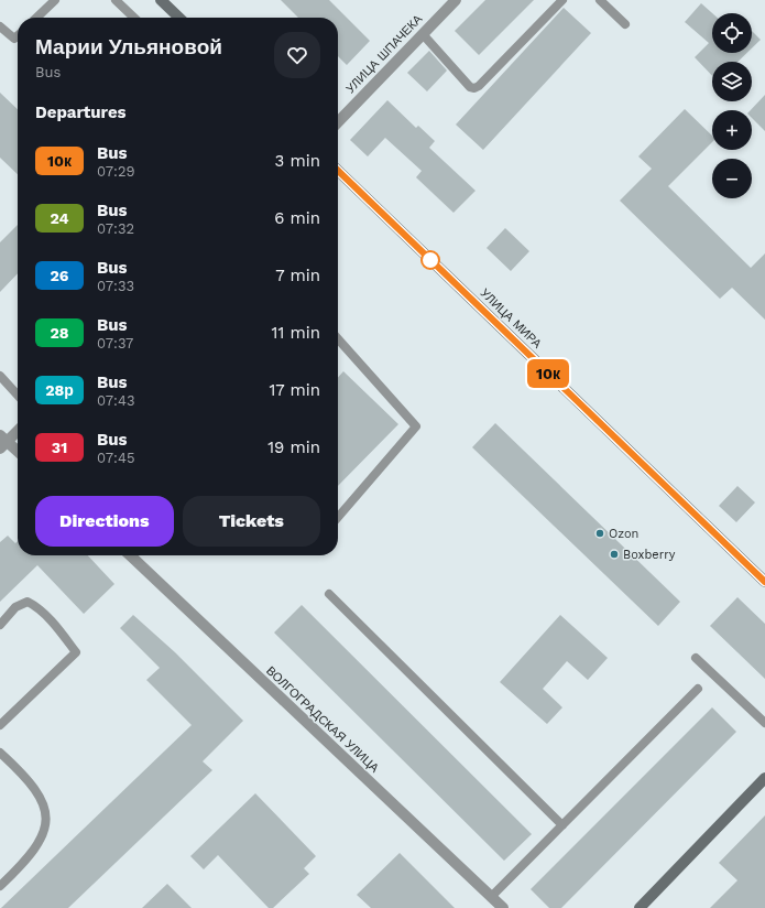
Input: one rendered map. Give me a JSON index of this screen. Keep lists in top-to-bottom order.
{
  "streets": {
    "main road": ["УЛИЦА МИРА"],
    "street": ["УЛИЦА ШПАЧЕКА", "ВОЛГОГРАДСКАЯ УЛИЦА"]
  },
  "places": ["Ozon", "Boxberry"],
  "lines": ["bus line 10к"],
  "page": {
    "on_map": "10к",
    "map_buttons": ["+", "−"],
    "heading": [
      ["Марии Ульяновой", "Bus"],
      "Departures"
    ],
    "list": [
      {
        "mark": "10к",
        "name": "Bus",
        "note": "07:29",
        "value": "3 min"
      },
      {
        "mark": "24",
        "name": "Bus",
        "note": "07:32",
        "value": "6 min"
      },
      {
        "mark": "26",
        "name": "Bus",
        "note": "07:33",
        "value": "7 min"
      },
      {
        "mark": "28",
        "name": "Bus",
        "note": "07:37",
        "value": "11 min"
      },
      {
        "mark": "28р",
        "name": "Bus",
        "note": "07:43",
        "value": "17 min"
      },
      {
        "mark": "31",
        "name": "Bus",
        "note": "07:45",
        "value": "19 min"
      }
    ],
    "buttons": ["Directions", "Tickets"]
  }
}
